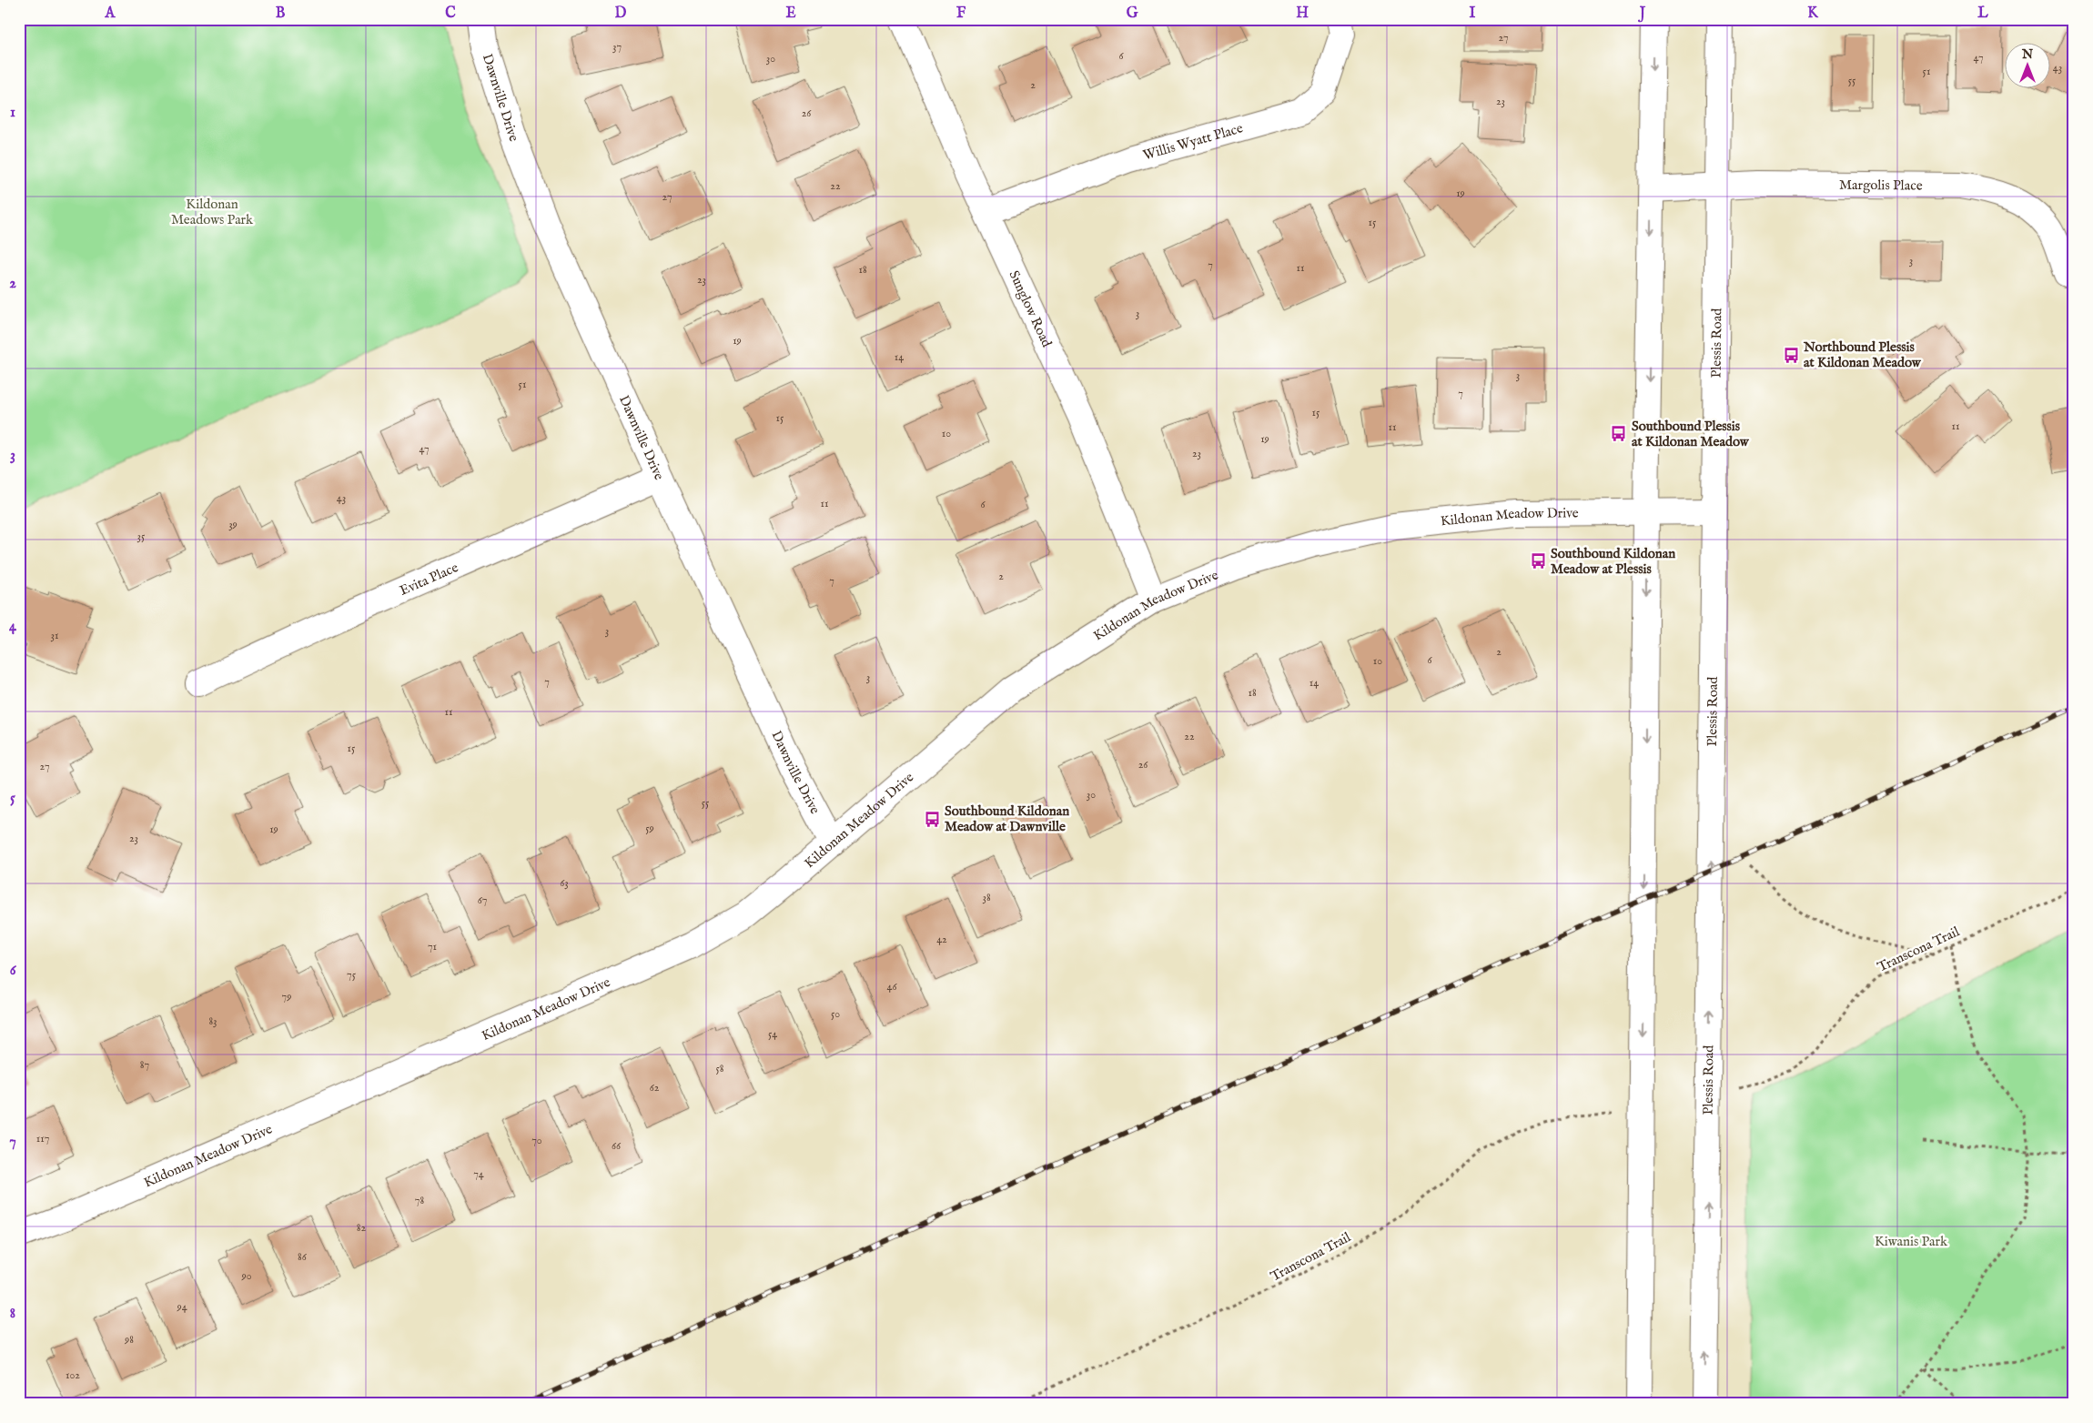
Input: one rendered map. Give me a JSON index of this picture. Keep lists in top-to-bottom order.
{
  "streets": {
    "street": [
      "Dawnville Drive",
      "Willis Wyatt Place",
      "Margolis Place",
      "Sunglow Road",
      "Plessis Road",
      "Kildonan Meadow Drive",
      "Evita Place"
    ],
    "path": ["Transcona Trail"]
  },
  "crossings": [
    ["Dawnville Drive", "Kildonan Meadow Drive"],
    ["Dawnville Drive", "Evita Place"],
    ["Willis Wyatt Place", "Sunglow Road"],
    ["Margolis Place", "Plessis Road"],
    ["Sunglow Road", "Kildonan Meadow Drive"],
    ["Plessis Road", "Kildonan Meadow Drive"]
  ],
  "parks": ["Kildonan Meadows Park", "Kiwanis Park"],
  "places": {
    "bus stop": [
      "Northbound Plessis at Kildonan Meadow",
      "Southbound Plessis at Kildonan Meadow",
      "Southbound Kildonan Meadow at Plessis",
      "Southbound Kildonan Meadow at Dawnville"
    ]
  },
  "house_numbers": [
    "27",
    "37",
    "6",
    "47",
    "30",
    "43",
    "51",
    "55",
    "2",
    "23",
    "26",
    "22",
    "19",
    "27",
    "15",
    "3",
    "7",
    "11",
    "18",
    "23",
    "3",
    "19",
    "14",
    "3",
    "51",
    "7",
    "15",
    "15",
    "11",
    "11",
    "10",
    "19",
    "47",
    "23",
    "43",
    "11",
    "6",
    "39",
    "35",
    "2",
    "7",
    "3",
    "31",
    "2",
    "6",
    "10",
    "3",
    "7",
    "14",
    "18",
    "11",
    "22",
    "15",
    "26",
    "27",
    "30",
    "55",
    "59",
    "19",
    "23",
    "63",
    "38",
    "67",
    "42",
    "71",
    "75",
    "46",
    "79",
    "50",
    "83",
    "54",
    "87",
    "58",
    "62",
    "117",
    "70",
    "66",
    "74",
    "78",
    "82",
    "86",
    "90",
    "94",
    "98",
    "102"
  ],
  "north": "top",
  "grid": {
    "columns": [
      "A",
      "B",
      "C",
      "D",
      "E",
      "F",
      "G",
      "H",
      "I",
      "J",
      "K",
      "L"
    ],
    "rows": [
      "1",
      "2",
      "3",
      "4",
      "5",
      "6",
      "7",
      "8"
    ]
  }
}
